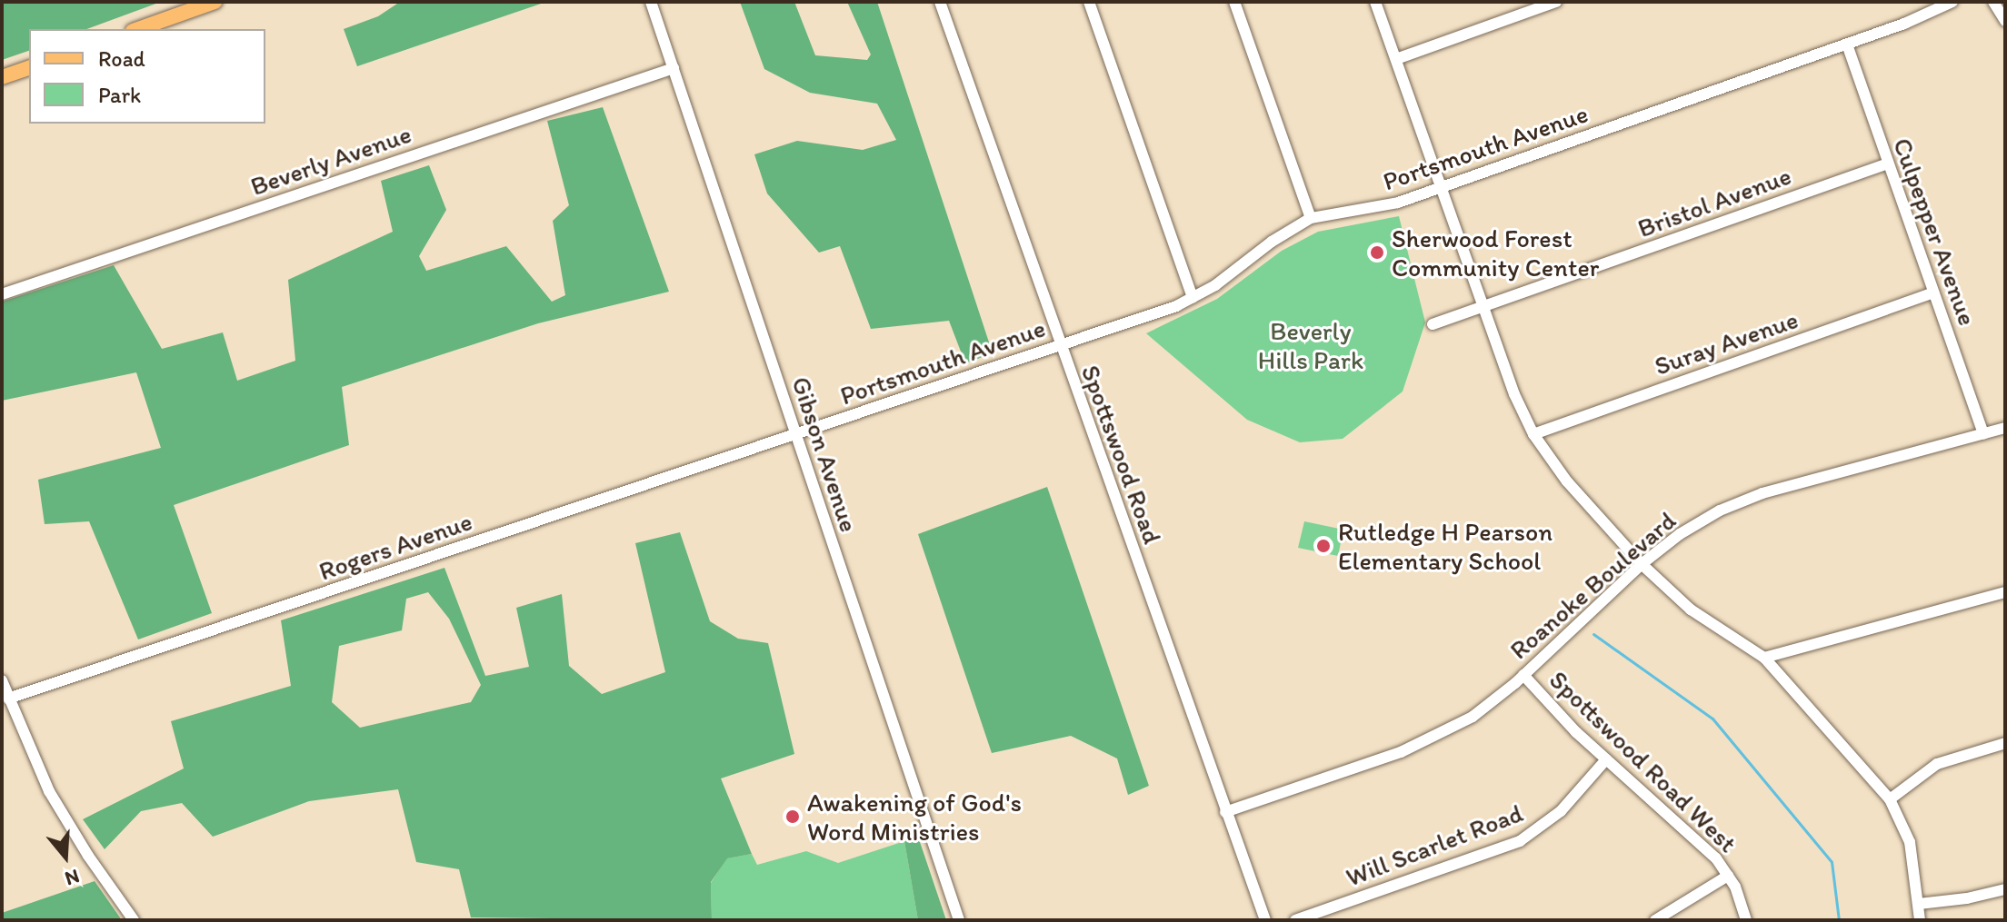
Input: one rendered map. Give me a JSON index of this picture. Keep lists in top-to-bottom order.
{
  "streets": {
    "street": [
      "Portsmouth Avenue",
      "Beverly Avenue",
      "Bristol Avenue",
      "Culpepper Avenue",
      "Suray Avenue",
      "Gibson Avenue",
      "Spottswood Road",
      "Rogers Avenue",
      "Roanoke Boulevard",
      "Spottswood Road West",
      "Will Scarlet Road"
    ]
  },
  "crossings": [
    ["Portsmouth Avenue", "Culpepper Avenue"],
    ["Portsmouth Avenue", "Gibson Avenue"],
    ["Portsmouth Avenue", "Spottswood Road"],
    ["Portsmouth Avenue", "Rogers Avenue"],
    ["Beverly Avenue", "Gibson Avenue"],
    ["Bristol Avenue", "Culpepper Avenue"],
    ["Culpepper Avenue", "Suray Avenue"],
    ["Culpepper Avenue", "Roanoke Boulevard"],
    ["Gibson Avenue", "Rogers Avenue"],
    ["Spottswood Road", "Roanoke Boulevard"],
    ["Roanoke Boulevard", "Spottswood Road West"],
    ["Spottswood Road West", "Will Scarlet Road"]
  ],
  "parks": ["Beverly Hills Park"],
  "places": ["Sherwood Forest Community Center", "Rutledge H Pearson Elementary School", "Awakening of God's Word Ministries"],
  "legend": ["Road", "Park"],
  "north": "bottom"
}
